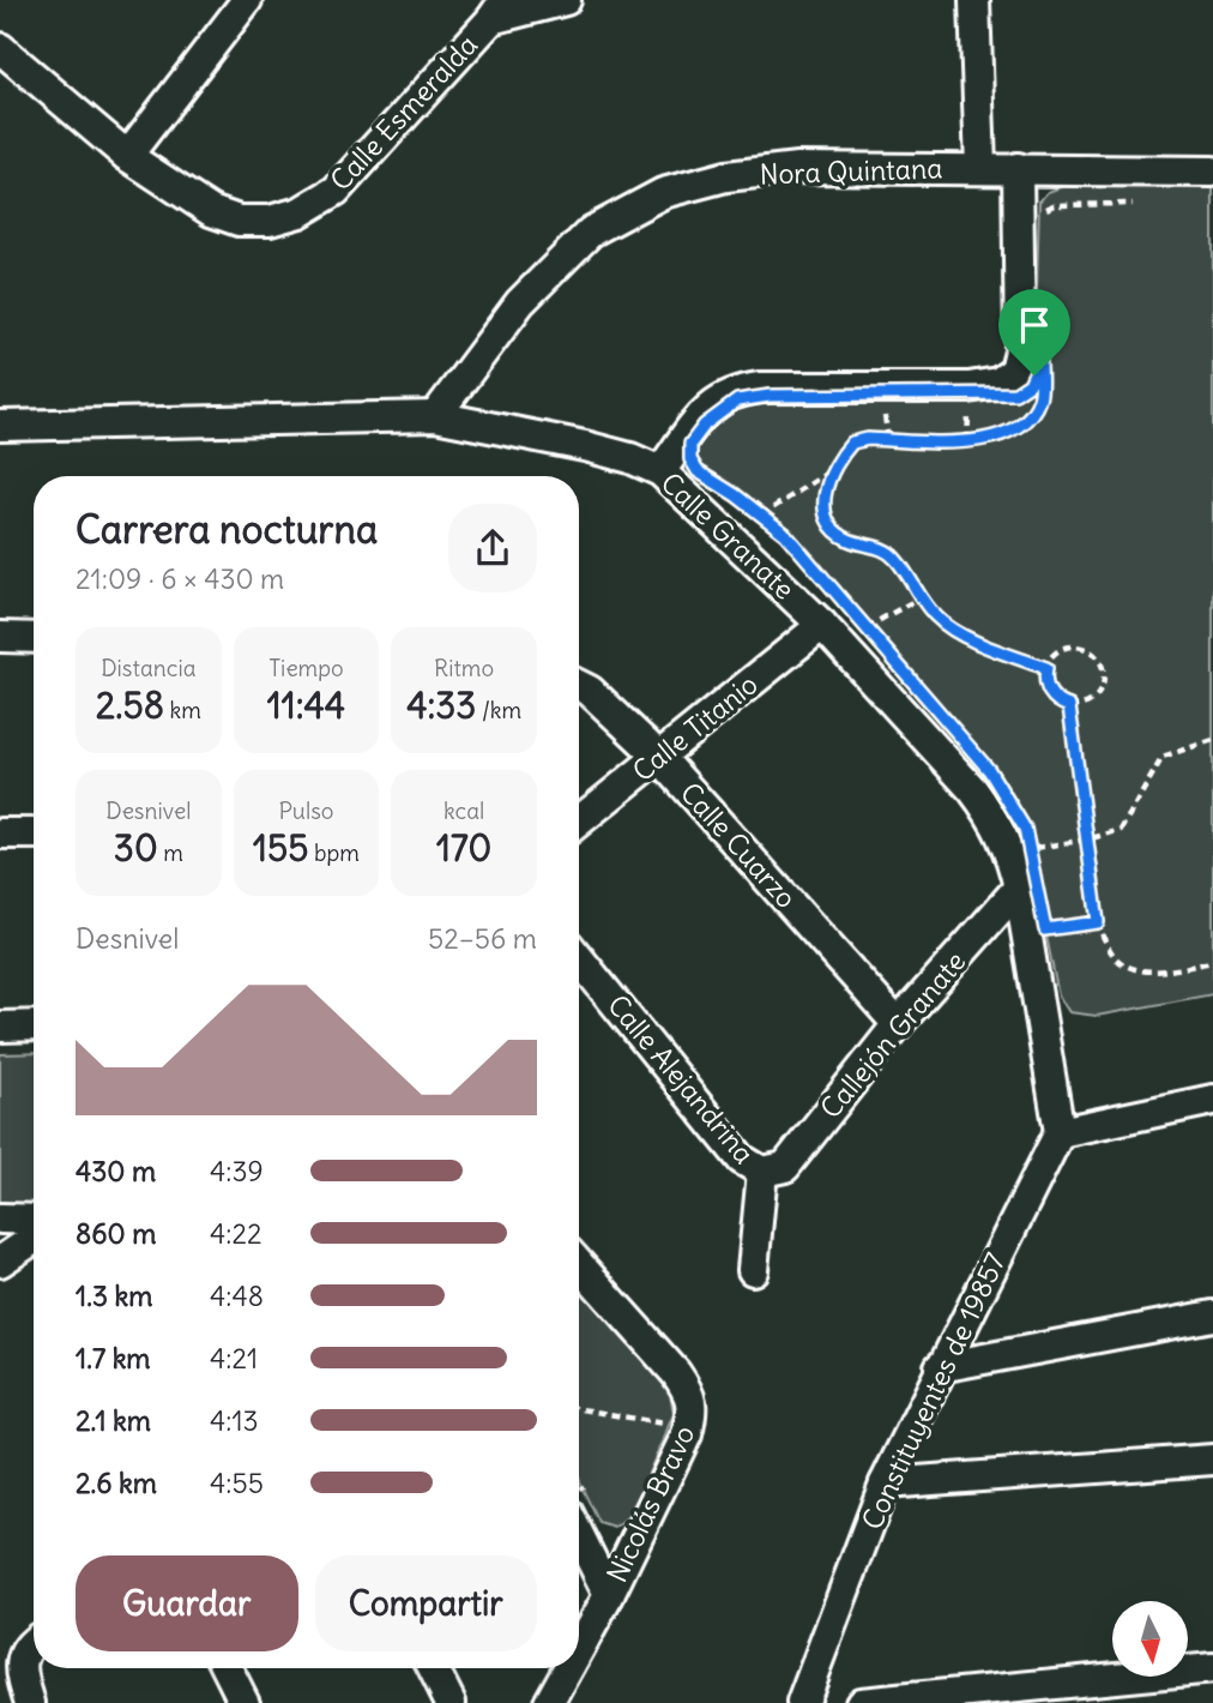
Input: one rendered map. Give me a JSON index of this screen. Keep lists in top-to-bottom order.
{
  "streets": {
    "street": [
      "Calle Esmeralda",
      "Nora Quintana",
      "Calle Granate",
      "Calle Titanio",
      "Calle Cuarzo",
      "Callejón Granate",
      "Calle Alejandrina",
      "Constituyentes de 19857",
      "Nicolás Bravo"
    ]
  },
  "crossings": [
    ["Nora Quintana", "Calle Granate"],
    ["Calle Granate", "Calle Titanio"],
    ["Calle Granate", "Callejón Granate"],
    ["Calle Granate", "Constituyentes de 19857"],
    ["Calle Titanio", "Calle Cuarzo"],
    ["Calle Cuarzo", "Callejón Granate"],
    ["Callejón Granate", "Calle Alejandrina"]
  ],
  "north": "bottom",
  "page": {
    "heading": ["Carrera nocturna", "21:09 · 6 × 430 m"],
    "stats": [
      ["Distancia", "2.58 km"],
      ["Tiempo", "11:44"],
      ["Ritmo", "4:33 /km"],
      ["Desnivel", "30 m"],
      ["Pulso", "155 bpm"],
      ["kcal", "170"]
    ],
    "chart": ["Desnivel", "52–56 m"],
    "list": [
      {
        "name": "430 m",
        "note": "4:39"
      },
      {
        "name": "860 m",
        "note": "4:22"
      },
      {
        "name": "1.3 km",
        "note": "4:48"
      },
      {
        "name": "1.7 km",
        "note": "4:21"
      },
      {
        "name": "2.1 km",
        "note": "4:13"
      },
      {
        "name": "2.6 km",
        "note": "4:55"
      }
    ],
    "buttons": ["Guardar", "Compartir"]
  }
}
